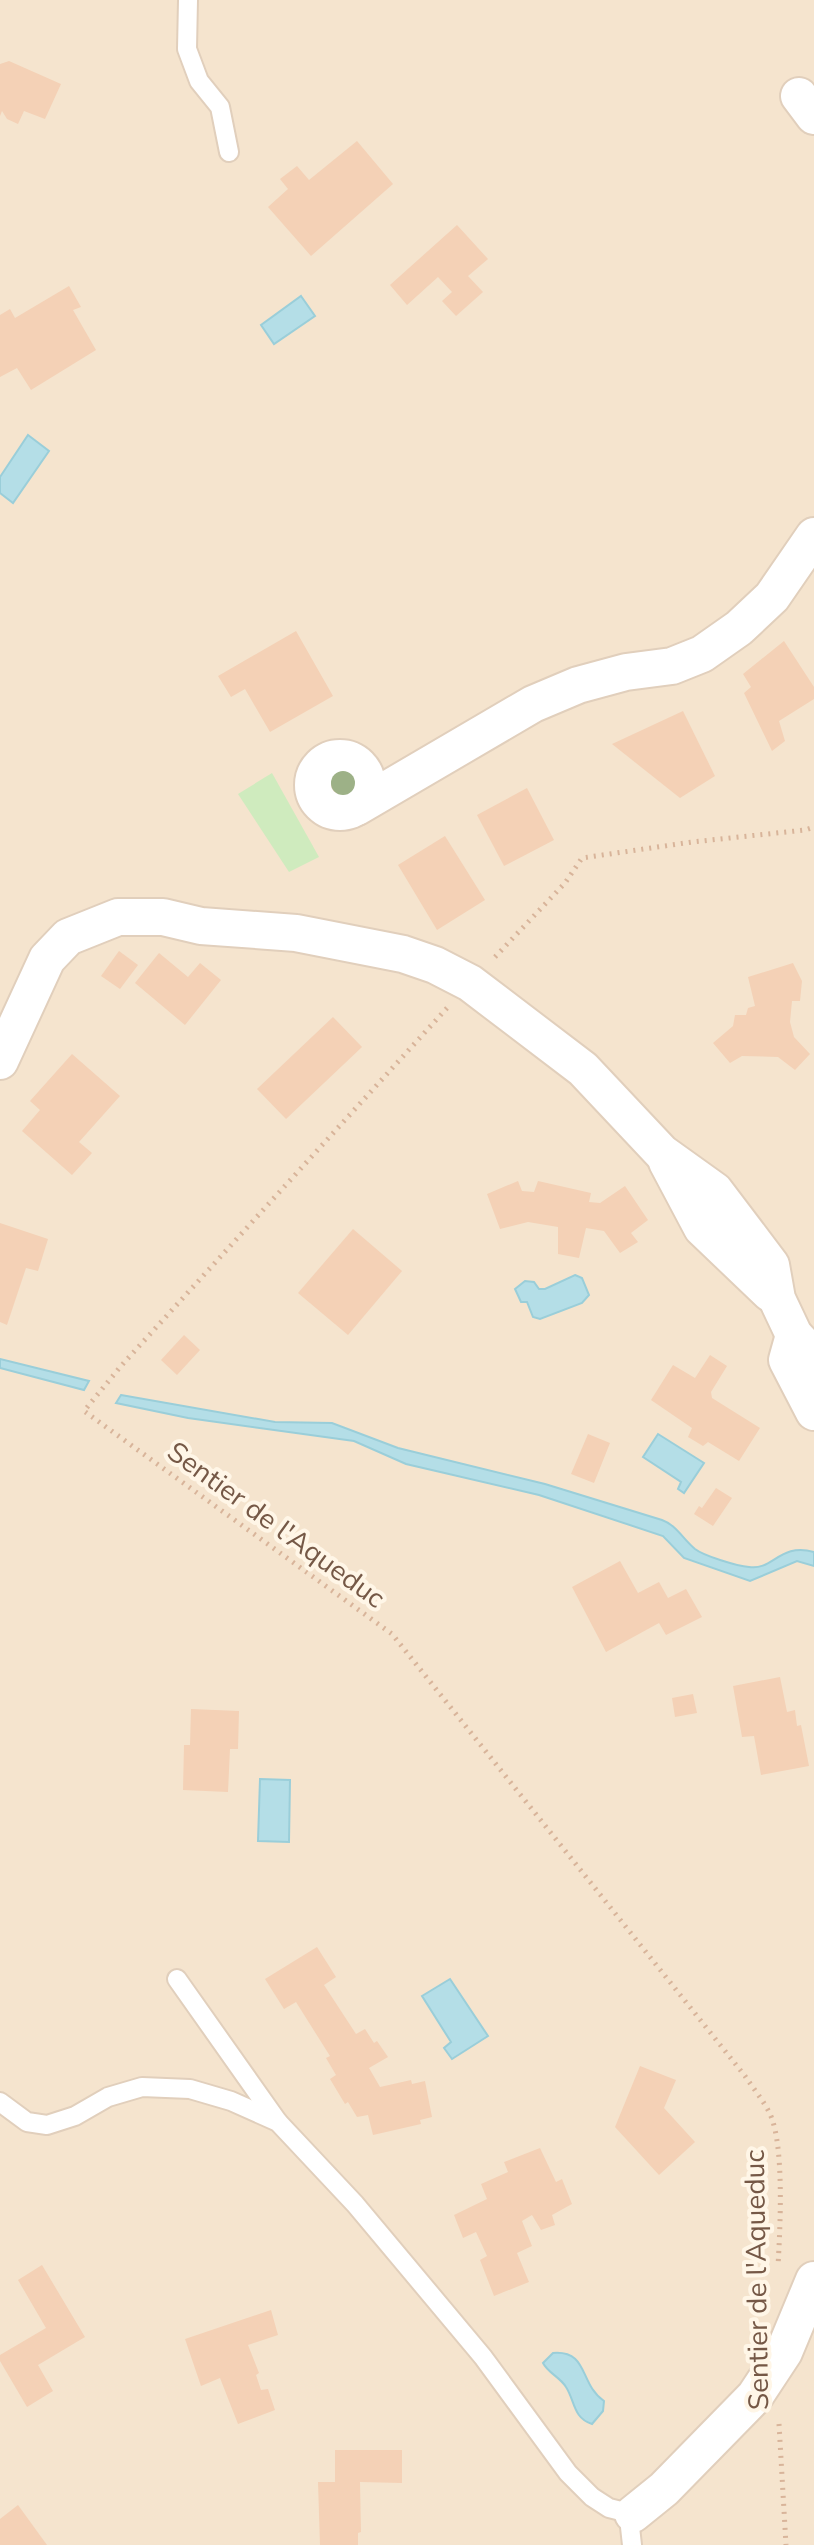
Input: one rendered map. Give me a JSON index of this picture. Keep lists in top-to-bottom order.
{
  "streets": {
    "path": ["Sentier de l'Aqueduc"]
  }
}
